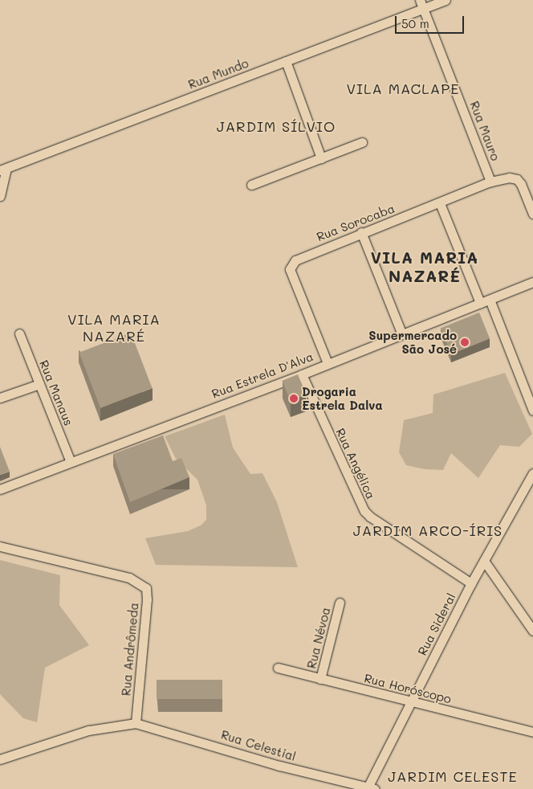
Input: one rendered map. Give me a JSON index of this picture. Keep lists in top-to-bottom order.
{
  "streets": {
    "street": [
      "Rua Mundo",
      "Rua Mauro",
      "Rua Sorocaba",
      "Rua Estrela D'Alva",
      "Rua Manaus",
      "Rua Angélica",
      "Rua Sideral",
      "Rua Névoa",
      "Rua Andrômeda",
      "Rua Horóscopo",
      "Rua Celestial"
    ]
  },
  "crossings": [
    ["Rua Mundo", "Rua Mauro"],
    ["Rua Mauro", "Rua Sorocaba"],
    ["Rua Sorocaba", "Rua Estrela D'Alva"],
    ["Rua Estrela D'Alva", "Rua Manaus"],
    ["Rua Estrela D'Alva", "Rua Angélica"],
    ["Rua Angélica", "Rua Sideral"],
    ["Rua Sideral", "Rua Horóscopo"],
    ["Rua Sideral", "Rua Celestial"],
    ["Rua Névoa", "Rua Horóscopo"],
    ["Rua Andrômeda", "Rua Celestial"]
  ],
  "districts": [
    "VILA MACLAPE",
    "JARDIM SÍLVIO",
    "VILA MARIA NAZARÉ",
    "VILA MARIA NAZARÉ",
    "JARDIM ARCO-ÍRIS",
    "JARDIM CELESTE"
  ],
  "places": ["Supermercado São José", "Drogaria Estrela Dalva"],
  "scale_bar": "50 m"
}
